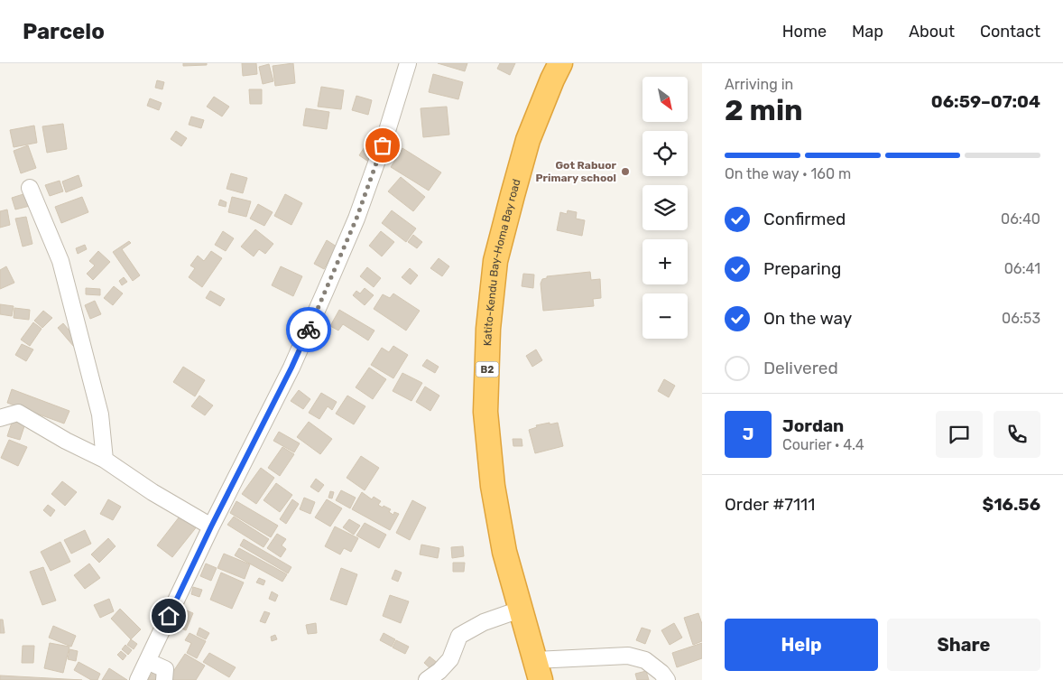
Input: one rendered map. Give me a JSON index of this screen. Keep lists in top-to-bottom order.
{
  "streets": {
    "highway": ["Katito-Kendu Bay-Homa Bay road", "B2"]
  },
  "places": ["Got Rabuor Primary school"],
  "north": "bottom right",
  "page": {
    "header": "Parcelo",
    "nav": [
      "Home",
      "Map",
      "About",
      "Contact"
    ],
    "heading": ["2 min", "Arriving in", "06:59–07:04"],
    "panel": [
      "Jordan",
      "Courier · 4.4",
      "Order #7111",
      "$16.56"
    ],
    "map_buttons": ["+", "−"],
    "bar": "On the way · 160 m",
    "list": [
      ["Confirmed", "06:40"],
      ["Preparing", "06:41"],
      ["On the way", "06:53"],
      "Delivered"
    ],
    "round": "J",
    "buttons": ["Help", "Share"]
  }
}
